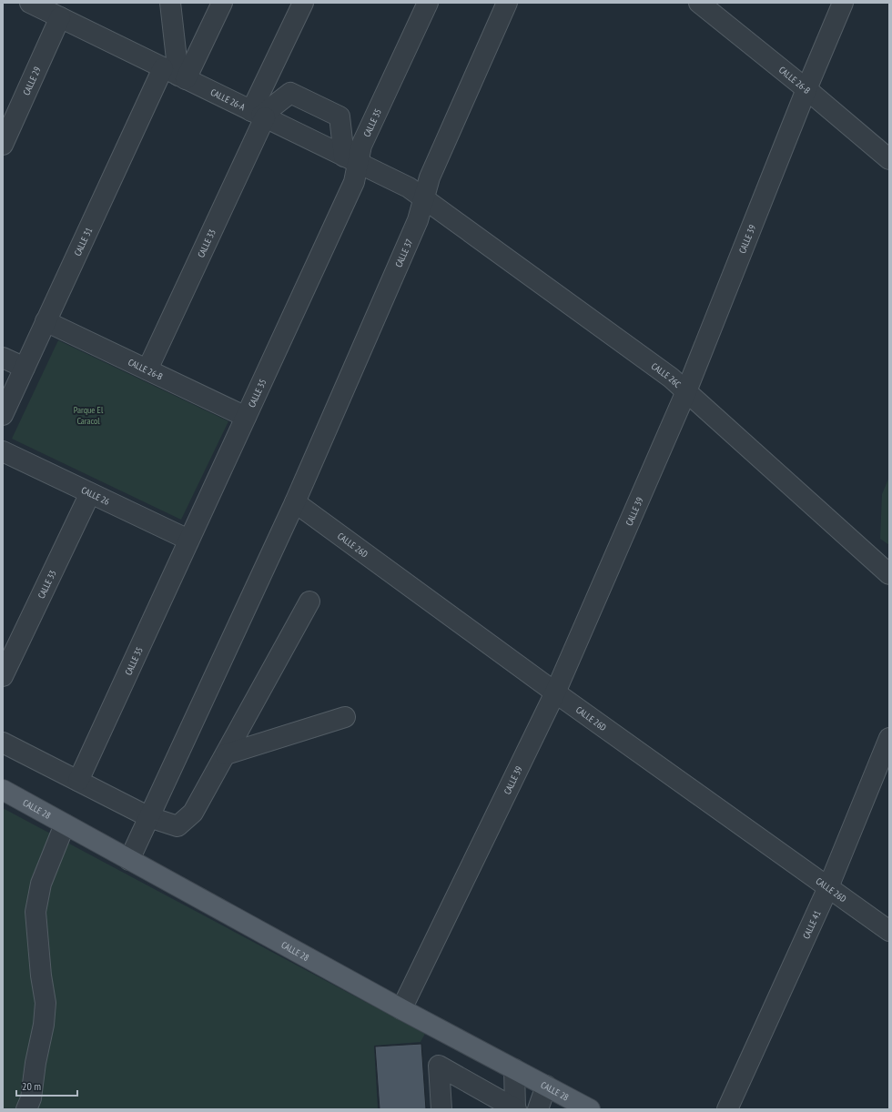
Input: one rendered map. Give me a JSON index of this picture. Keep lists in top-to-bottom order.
{
  "streets": {
    "main road": ["CALLE 28"],
    "street": [
      "CALLE 26-B",
      "CALLE 29",
      "CALLE 26-A",
      "CALLE 35",
      "CALLE 39",
      "CALLE 31",
      "CALLE 33",
      "CALLE 37",
      "CALLE 26C",
      "CALLE 26",
      "CALLE 26D",
      "CALLE 41"
    ]
  },
  "crossings": [
    ["CALLE 26-B", "CALLE 35"],
    ["CALLE 26-B", "CALLE 39"],
    ["CALLE 26-B", "CALLE 31"],
    ["CALLE 26-B", "CALLE 33"],
    ["CALLE 29", "CALLE 26-A"],
    ["CALLE 26-A", "CALLE 35"],
    ["CALLE 26-A", "CALLE 31"],
    ["CALLE 26-A", "CALLE 33"],
    ["CALLE 26-A", "CALLE 37"],
    ["CALLE 26-A", "CALLE 26C"],
    ["CALLE 35", "CALLE 26"],
    ["CALLE 39", "CALLE 26C"],
    ["CALLE 39", "CALLE 26D"],
    ["CALLE 39", "CALLE 28"],
    ["CALLE 33", "CALLE 26"],
    ["CALLE 37", "CALLE 26C"],
    ["CALLE 37", "CALLE 26D"],
    ["CALLE 37", "CALLE 28"],
    ["CALLE 26D", "CALLE 41"]
  ],
  "parks": ["Parque El Caracol"],
  "scale_bar": "20 m"
}
